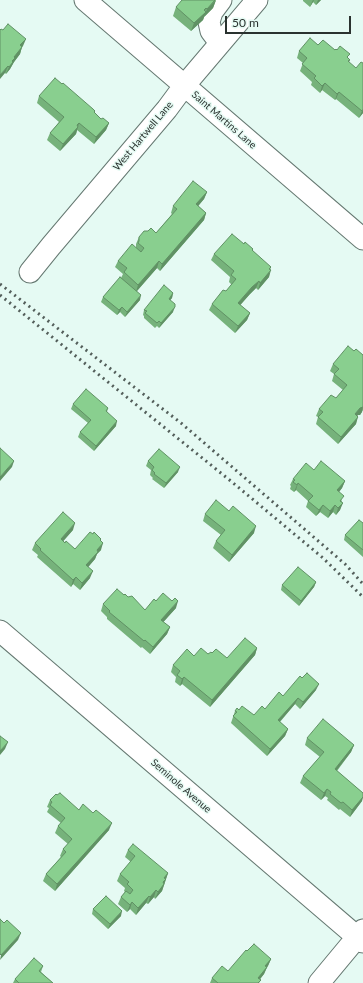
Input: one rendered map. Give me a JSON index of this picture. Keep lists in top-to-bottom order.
{
  "streets": {
    "street": ["Saint Martins Lane", "West Hartwell Lane", "Seminole Avenue"]
  },
  "crossings": [
    ["Saint Martins Lane", "West Hartwell Lane"]
  ],
  "scale_bar": "50 m"
}
